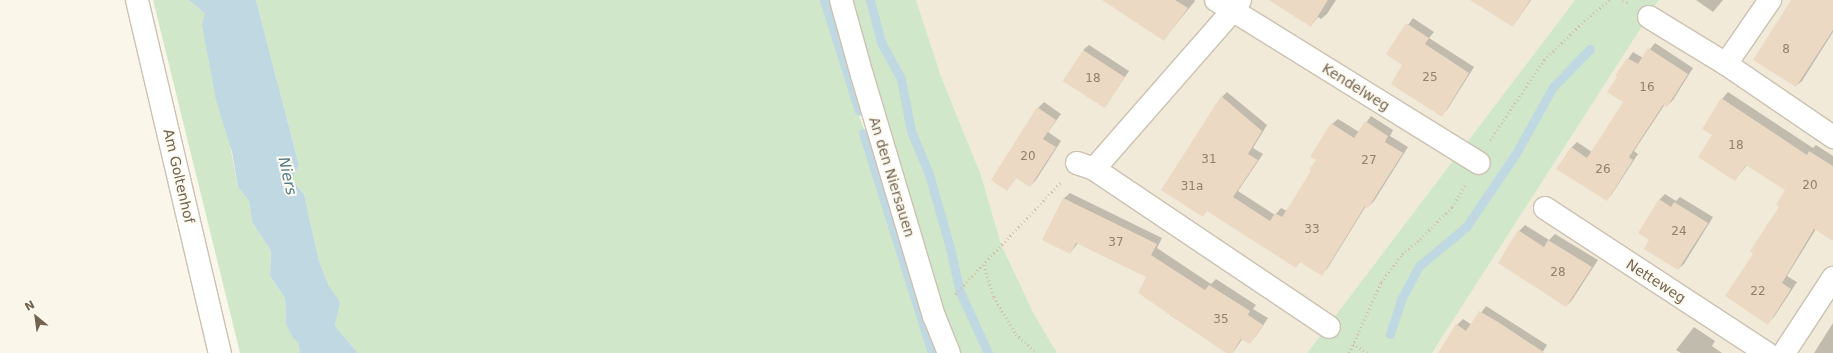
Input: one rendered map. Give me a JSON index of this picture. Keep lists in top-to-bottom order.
{
  "streets": {
    "street": [
      "Kendelweg",
      "Am Goltenhof",
      "An den Niersauen",
      "Netteweg"
    ]
  },
  "water": ["Niers"],
  "house_numbers": [
    "8",
    "25",
    "18",
    "16",
    "18",
    "20",
    "31",
    "27",
    "26",
    "20",
    "31a",
    "33",
    "24",
    "37",
    "28",
    "22",
    "35"
  ],
  "north": "top left"
}
